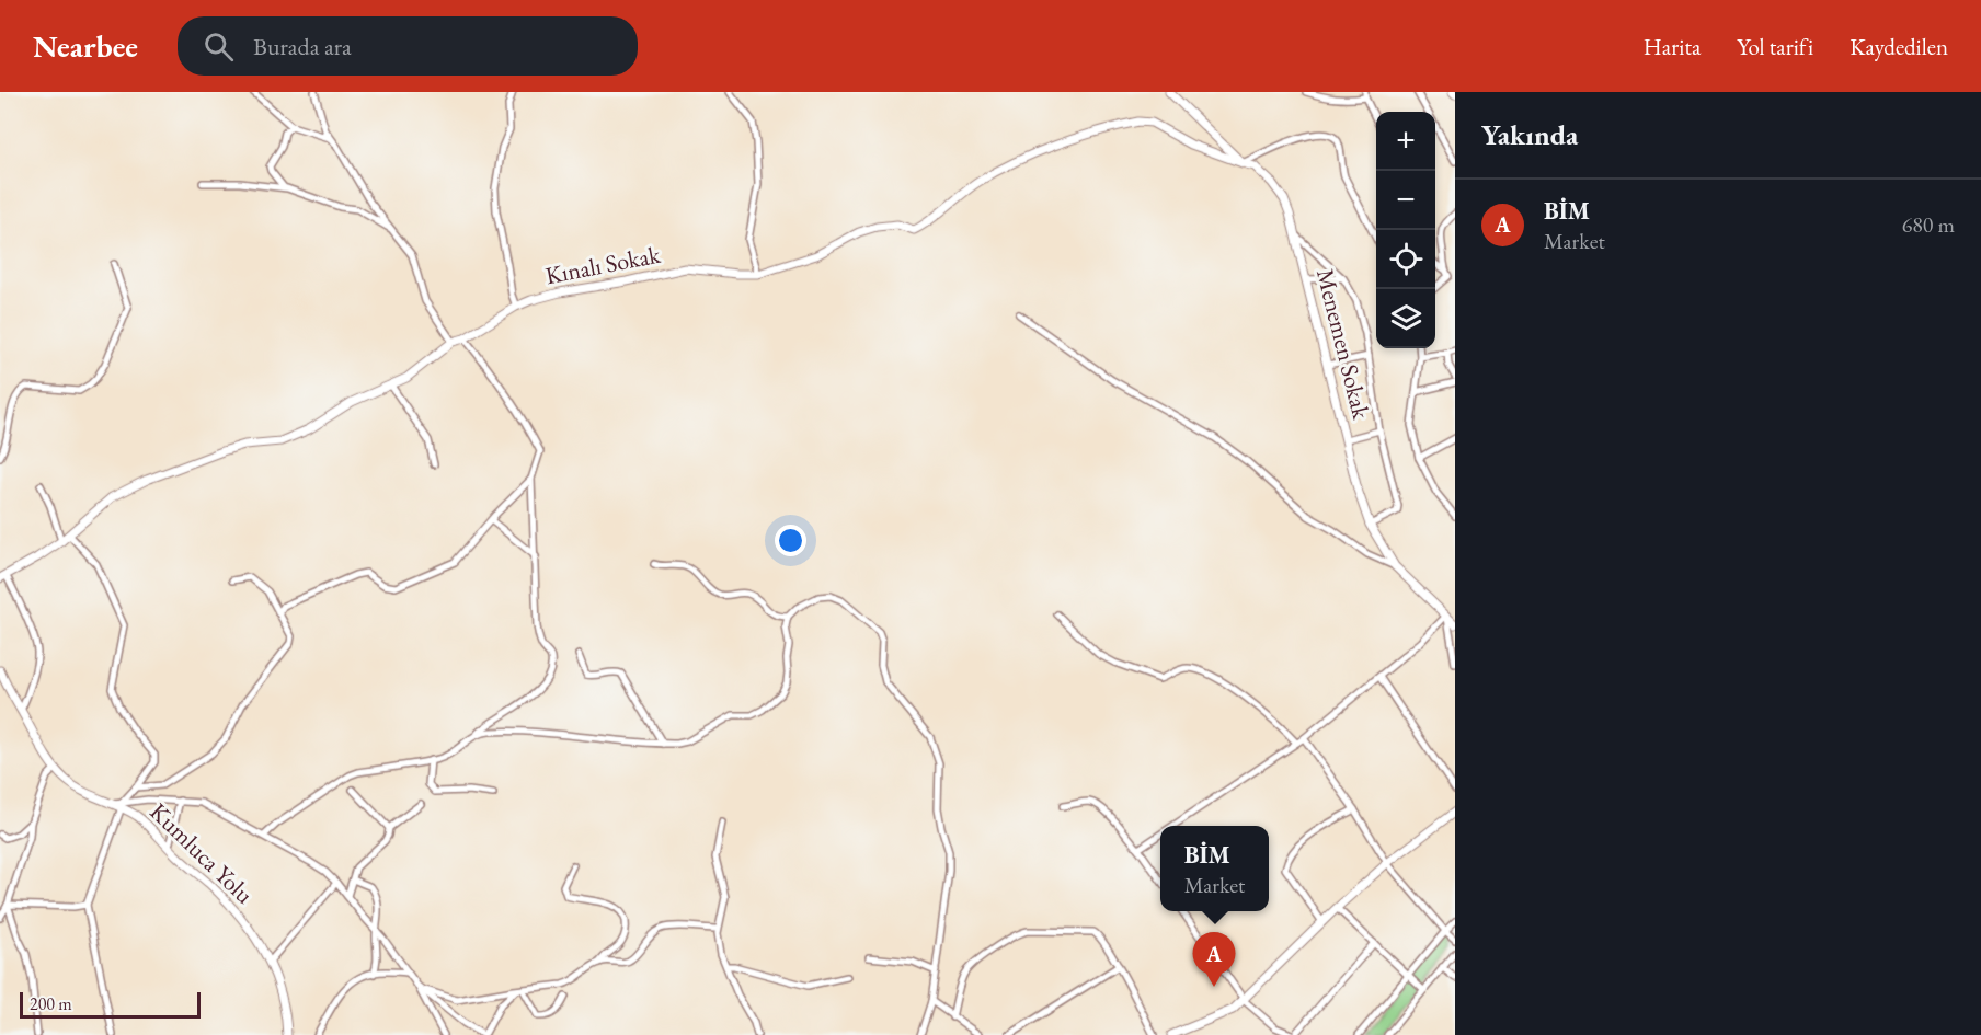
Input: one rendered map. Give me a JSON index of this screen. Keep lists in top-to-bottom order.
{
  "streets": {
    "street": ["Kınalı Sokak", "Menemen Sokak", "Kumluca Yolu"]
  },
  "crossings": [
    ["Kınalı Sokak", "Menemen Sokak"]
  ],
  "scale_bar": "200 m",
  "page": {
    "header": "Nearbee",
    "search": "Burada ara",
    "nav": ["Harita", "Yol tarifi", "Kaydedilen"],
    "heading": "Yakında",
    "map_buttons": ["+", "−"],
    "list": [
      {
        "mark": "A",
        "name": "BİM",
        "note": "Market",
        "value": "680 m"
      }
    ],
    "popup": ["BİM", "Market"],
    "pins": "A",
    "scale": "200 m"
  }
}
